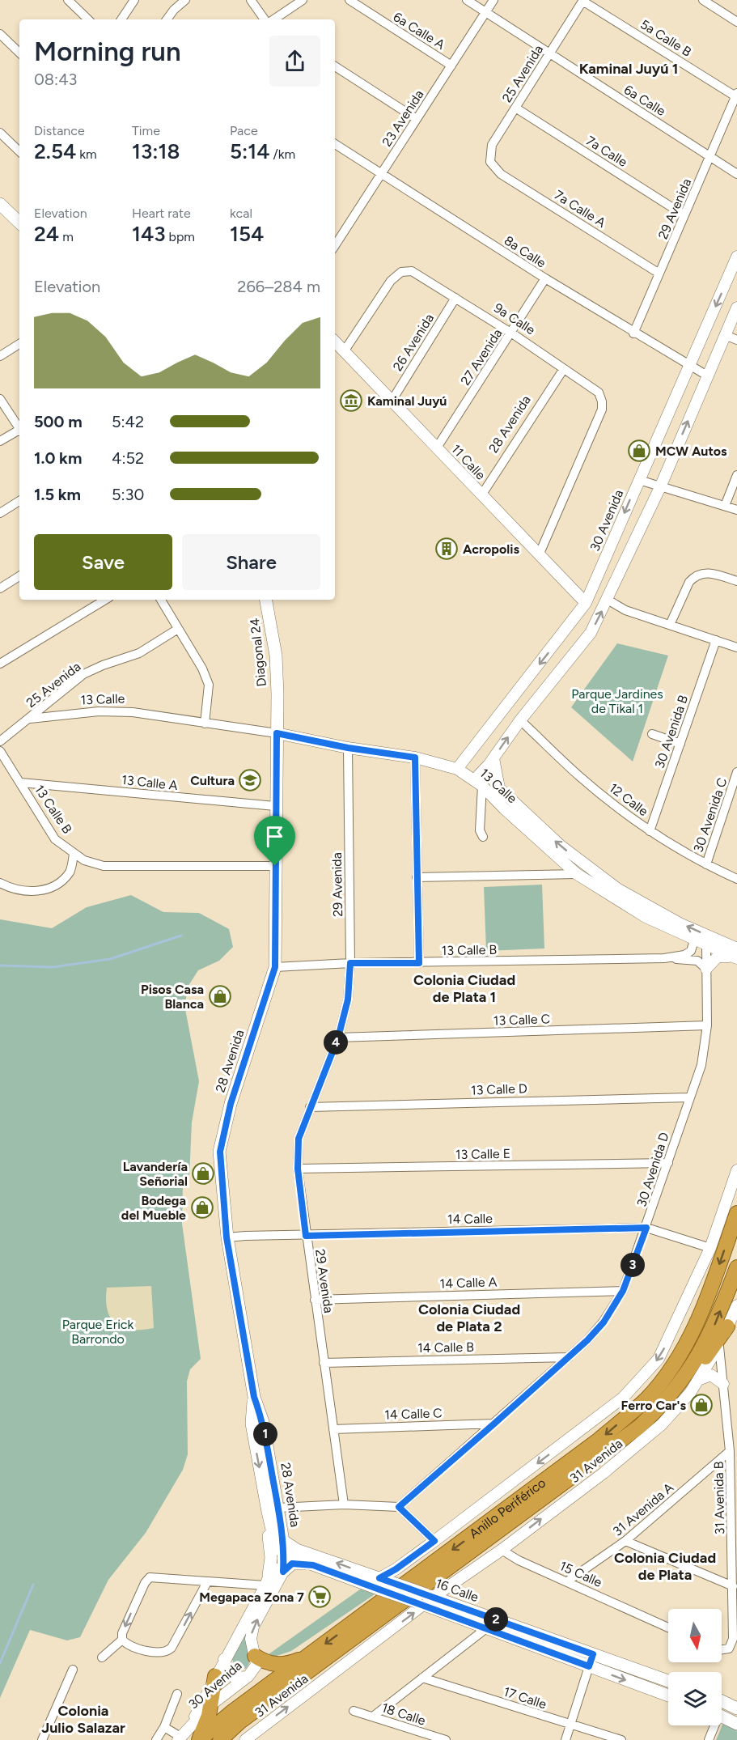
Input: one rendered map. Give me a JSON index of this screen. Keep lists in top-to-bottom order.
{
  "streets": {
    "highway": ["Anillo Periférico"],
    "main road": ["28 Avenida", "Diagonal 24", "16 Calle"],
    "street": [
      "6a Calle A",
      "5a Calle B",
      "25 Avenida",
      "6a Calle",
      "23 Avenida",
      "7a Calle",
      "7a Calle A",
      "29 Avenida",
      "8a Calle",
      "9a Calle",
      "26 Avenida",
      "27 Avenida",
      "11 Calle",
      "30 Avenida",
      "13 Calle",
      "30 Avenida B",
      "13 Calle A",
      "12 Calle",
      "13 Calle B",
      "30 Avenida C",
      "13 Calle C",
      "13 Calle D",
      "13 Calle E",
      "30 Avenida D",
      "14 Calle",
      "14 Calle A",
      "14 Calle B",
      "14 Calle C",
      "31 Avenida",
      "31 Avenida B",
      "31 Avenida A",
      "15 Calle",
      "17 Calle",
      "18 Calle"
    ]
  },
  "crossings": [
    ["6a Calle A", "23 Avenida"],
    ["5a Calle B", "25 Avenida"],
    ["5a Calle B", "29 Avenida"],
    ["25 Avenida", "6a Calle"],
    ["25 Avenida", "7a Calle"],
    ["25 Avenida", "7a Calle A"],
    ["25 Avenida", "13 Calle"],
    ["6a Calle", "23 Avenida"],
    ["6a Calle", "29 Avenida"],
    ["23 Avenida", "8a Calle"],
    ["7a Calle", "29 Avenida"],
    ["7a Calle A", "29 Avenida"],
    ["29 Avenida", "8a Calle"],
    ["29 Avenida", "13 Calle"],
    ["29 Avenida", "13 Calle B"],
    ["29 Avenida", "13 Calle C"],
    ["29 Avenida", "13 Calle D"],
    ["29 Avenida", "13 Calle E"],
    ["29 Avenida", "14 Calle"],
    ["29 Avenida", "14 Calle A"],
    ["29 Avenida", "14 Calle B"],
    ["29 Avenida", "14 Calle C"],
    ["8a Calle", "27 Avenida"],
    ["8a Calle", "30 Avenida"],
    ["9a Calle", "26 Avenida"],
    ["9a Calle", "27 Avenida"],
    ["9a Calle", "28 Avenida"],
    ["9a Calle", "11 Calle"],
    ["26 Avenida", "11 Calle"],
    ["27 Avenida", "11 Calle"],
    ["28 Avenida", "11 Calle"],
    ["28 Avenida", "30 Avenida"],
    ["28 Avenida", "Diagonal 24"],
    ["28 Avenida", "13 Calle"],
    ["28 Avenida", "13 Calle A"],
    ["28 Avenida", "13 Calle B"],
    ["28 Avenida", "14 Calle"],
    ["28 Avenida", "16 Calle"],
    ["11 Calle", "30 Avenida"],
    ["30 Avenida", "13 Calle"],
    ["30 Avenida", "16 Calle"],
    ["Diagonal 24", "13 Calle"],
    ["13 Calle", "13 Calle B"],
    ["13 Calle", "30 Avenida D"],
    ["30 Avenida B", "12 Calle"],
    ["13 Calle A", "13 Calle B"],
    ["12 Calle", "30 Avenida C"],
    ["13 Calle B", "30 Avenida D"],
    ["13 Calle C", "30 Avenida D"],
    ["13 Calle D", "30 Avenida D"],
    ["13 Calle E", "30 Avenida D"],
    ["30 Avenida D", "14 Calle"],
    ["30 Avenida D", "14 Calle A"],
    ["30 Avenida D", "14 Calle B"],
    ["30 Avenida D", "14 Calle C"],
    ["31 Avenida", "31 Avenida B"],
    ["31 Avenida", "Anillo Periférico"],
    ["31 Avenida", "15 Calle"],
    ["31 Avenida", "16 Calle"],
    ["31 Avenida B", "31 Avenida A"],
    ["31 Avenida A", "15 Calle"]
  ],
  "districts": [
    "Kaminal Juyú 1",
    "Colonia Ciudad de Plata 1",
    "Colonia Ciudad de Plata 2",
    "Colonia Ciudad de Plata",
    "Colonia Julio Salazar"
  ],
  "parks": ["Parque Jardines de Tikal 1", "Parque Erick Barrondo"],
  "places": {
    "museum": ["Kaminal Juyú"],
    "shop": [
      "MCW Autos",
      "Pisos Casa Blanca",
      "Lavandería Señorial",
      "Bodega del Mueble",
      "Ferro Car's"
    ],
    "building": ["Acropolis"],
    "school or university": ["Cultura"],
    "supermarket": ["Megapaca Zona 7"]
  },
  "north": "bottom",
  "page": {
    "heading": ["Morning run", "08:43"],
    "stats": [
      ["Distance", "2.54 km"],
      ["Time", "13:18"],
      ["Pace", "5:14 /km"],
      ["Elevation", "24 m"],
      ["Heart rate", "143 bpm"],
      ["kcal", "154"]
    ],
    "chart": ["Elevation", "266–284 m"],
    "list": [
      {
        "name": "500 m",
        "note": "5:42"
      },
      {
        "name": "1.0 km",
        "note": "4:52"
      },
      {
        "name": "1.5 km",
        "note": "5:30"
      }
    ],
    "buttons": ["Save", "Share"],
    "pins": [
      "4",
      "3",
      "1",
      "2"
    ]
  }
}
